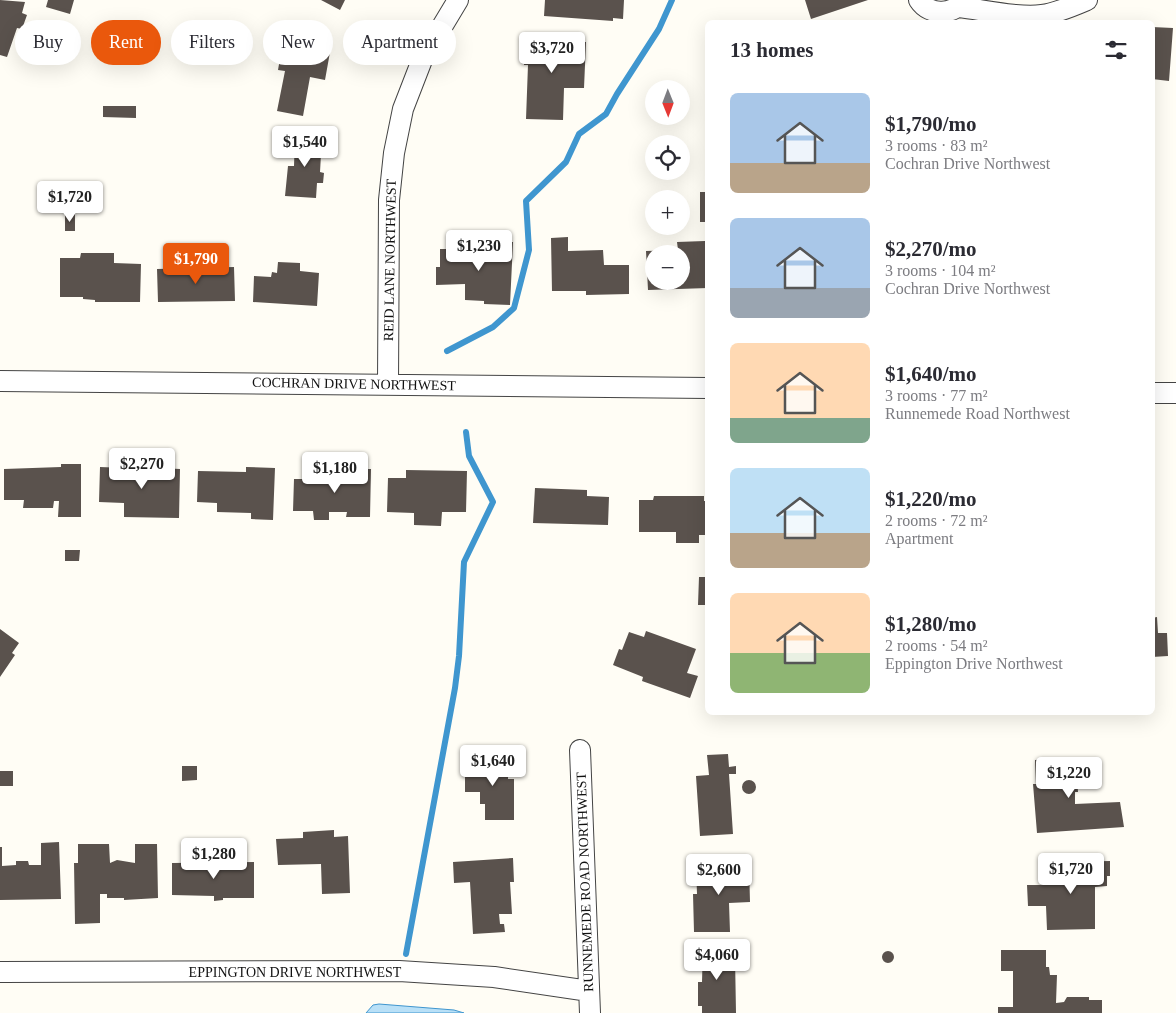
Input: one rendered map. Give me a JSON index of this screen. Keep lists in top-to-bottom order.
{
  "streets": {
    "street": [
      "REID LANE NORTHWEST",
      "COCHRAN DRIVE NORTHWEST",
      "RUNNEMEDE ROAD NORTHWEST",
      "EPPINGTON DRIVE NORTHWEST"
    ]
  },
  "crossings": [
    ["REID LANE NORTHWEST", "COCHRAN DRIVE NORTHWEST"],
    ["RUNNEMEDE ROAD NORTHWEST", "EPPINGTON DRIVE NORTHWEST"]
  ],
  "north": "bottom",
  "page": {
    "chip": [
      "Buy",
      "Rent",
      "Filters",
      "New",
      "Apartment"
    ],
    "heading": "13 homes",
    "price": [
      "$3,720",
      "$1,540",
      "$1,720",
      "$1,230",
      "$1,790",
      "$2,270",
      "$1,180",
      "$1,640",
      "$1,220",
      "$1,280",
      "$1,720",
      "$2,600",
      "$4,060"
    ],
    "map_buttons": ["+", "−"],
    "list": [
      {
        "name": "$1,790/mo",
        "note": "3 rooms · 83 m² · Cochran Drive Northwest"
      },
      {
        "name": "$2,270/mo",
        "note": "3 rooms · 104 m² · Cochran Drive Northwest"
      },
      {
        "name": "$1,640/mo",
        "note": "3 rooms · 77 m² · Runnemede Road Northwest"
      },
      {
        "name": "$1,220/mo",
        "note": "2 rooms · 72 m² · Apartment"
      },
      {
        "name": "$1,280/mo",
        "note": "2 rooms · 54 m² · Eppington Drive Northwest"
      }
    ]
  }
}
